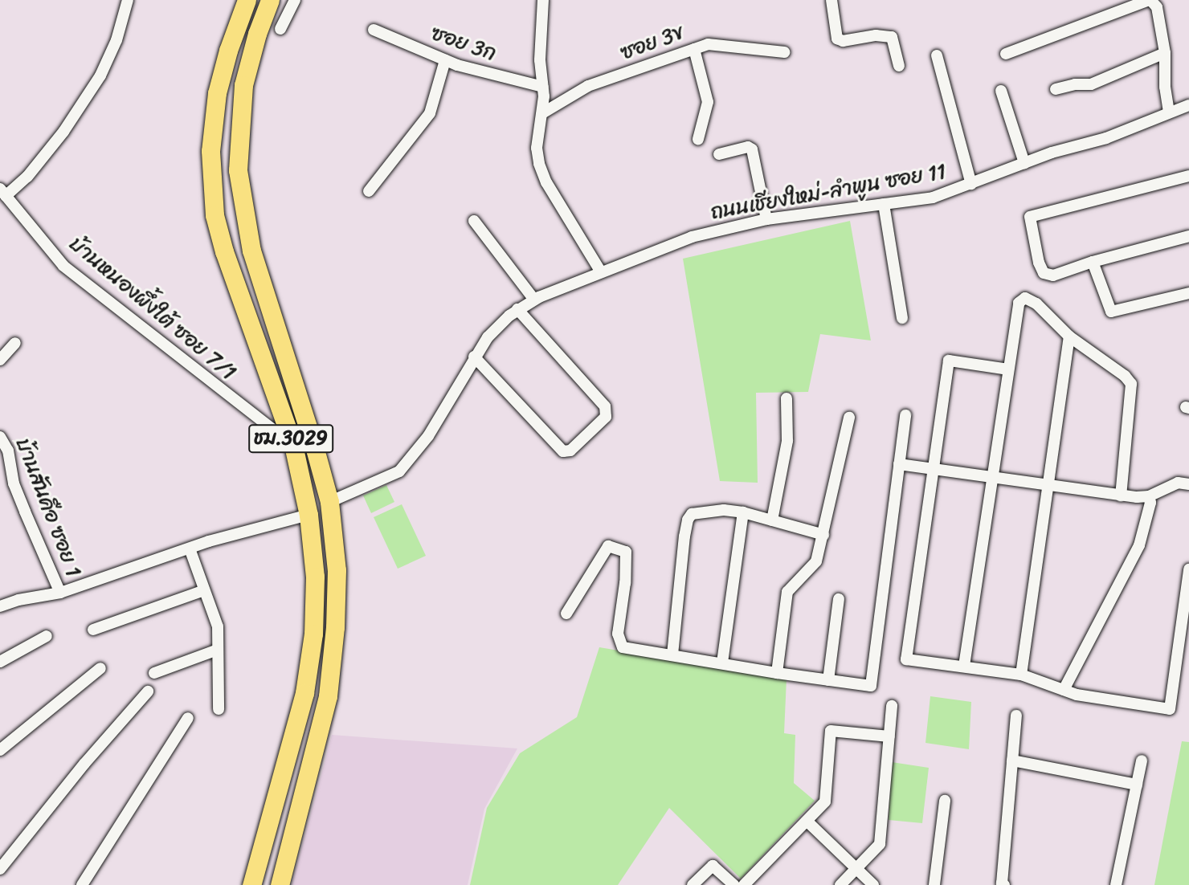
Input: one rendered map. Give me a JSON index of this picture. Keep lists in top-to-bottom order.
{
  "streets": {
    "main road": ["ชม.3029"],
    "street": [
      "ซอย 3ข",
      "ซอย 3ก",
      "ถนนเชียงใหม่-ลำพูน ซอย 11",
      "บ้านหนองผึ้งใต้ ซอย 7/1",
      "บ้านสันคือ ซอย 1"
    ]
  },
  "crossings": [
    ["ถนนเชียงใหม่-ลำพูน ซอย 11", "ชม.3029"],
    ["บ้านหนองผึ้งใต้ ซอย 7/1", "ชม.3029"]
  ]
}
